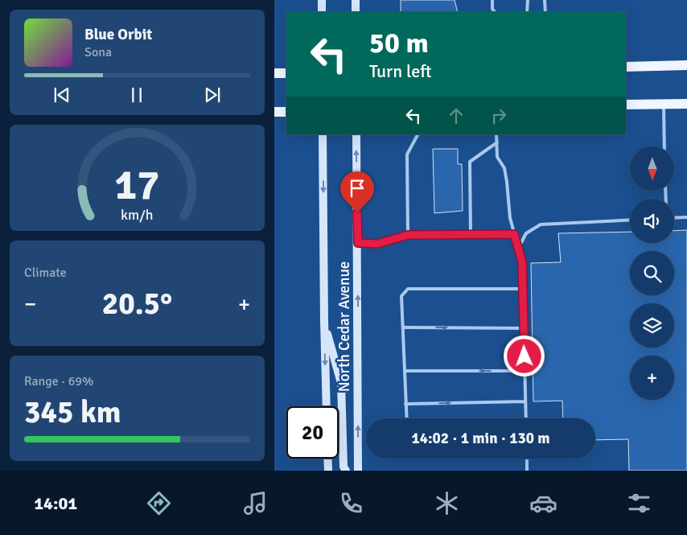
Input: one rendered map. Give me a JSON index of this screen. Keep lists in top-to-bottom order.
{
  "streets": {
    "main road": ["North Cedar Avenue"]
  },
  "north": "bottom",
  "page": {
    "turn": ["50 m", "Turn left"],
    "song": ["Blue Orbit", "Sona"],
    "map_buttons": "+",
    "tile": [
      "Climate",
      ["Range · 69%", "345 km"]
    ],
    "heat": ["−", "20.5°", "+"],
    "limit": "20",
    "trip": "14:02 · 1 min · 130 m",
    "tabs": "14:01",
    "gauge": ["17", "km/h"]
  }
}
